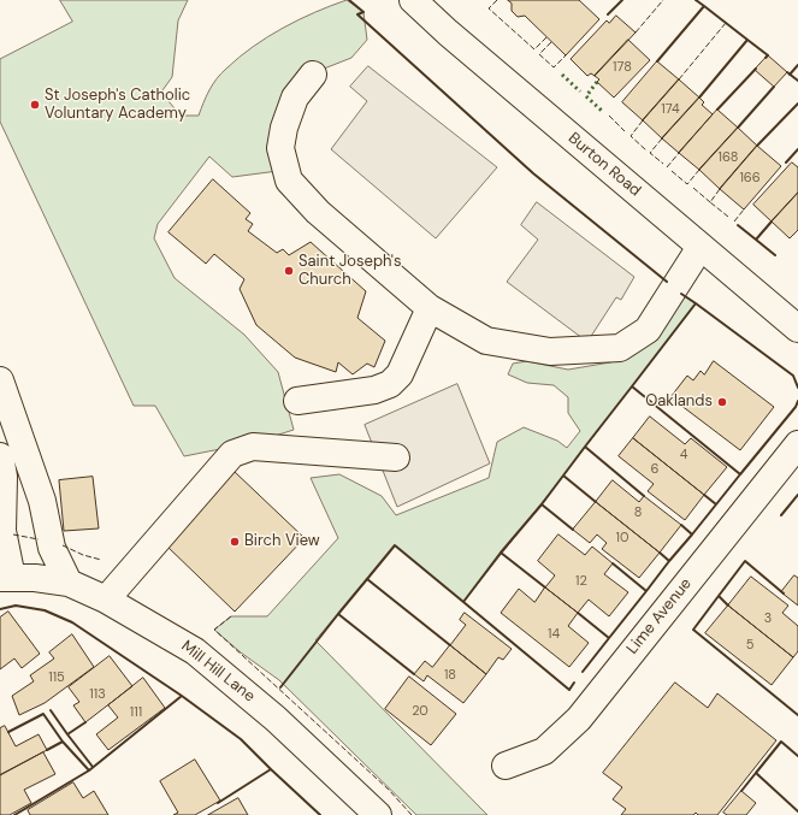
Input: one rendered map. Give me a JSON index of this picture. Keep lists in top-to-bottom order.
{
  "streets": {
    "street": ["Burton Road", "Lime Avenue", "Mill Hill Lane"]
  },
  "places": [
    "St Joseph's Catholic Voluntary Academy",
    "Saint Joseph's Church",
    "Oaklands",
    "Birch View"
  ],
  "house_numbers": [
    "178",
    "174",
    "168",
    "166",
    "4",
    "6",
    "8",
    "10",
    "12",
    "3",
    "14",
    "5",
    "18",
    "115",
    "113",
    "20",
    "111"
  ]
}
